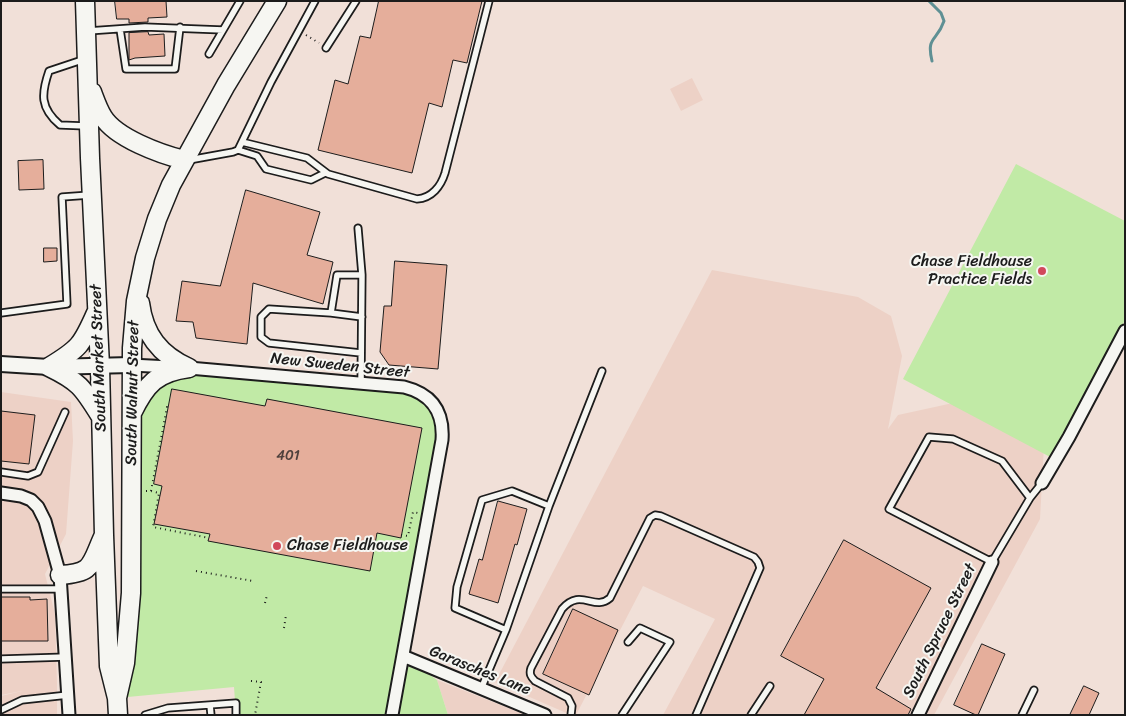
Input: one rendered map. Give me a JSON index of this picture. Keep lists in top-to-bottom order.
{
  "streets": {
    "main road": ["South Market Street", "South Walnut Street"],
    "street": ["New Sweden Street", "South Spruce Street", "Garasches Lane"]
  },
  "crossings": [
    ["South Market Street", "South Walnut Street"],
    ["New Sweden Street", "South Walnut Street"],
    ["New Sweden Street", "Garasches Lane"]
  ],
  "places": ["Chase Fieldhouse Practice Fields", "Chase Fieldhouse"],
  "house_numbers": ["401"]
}
